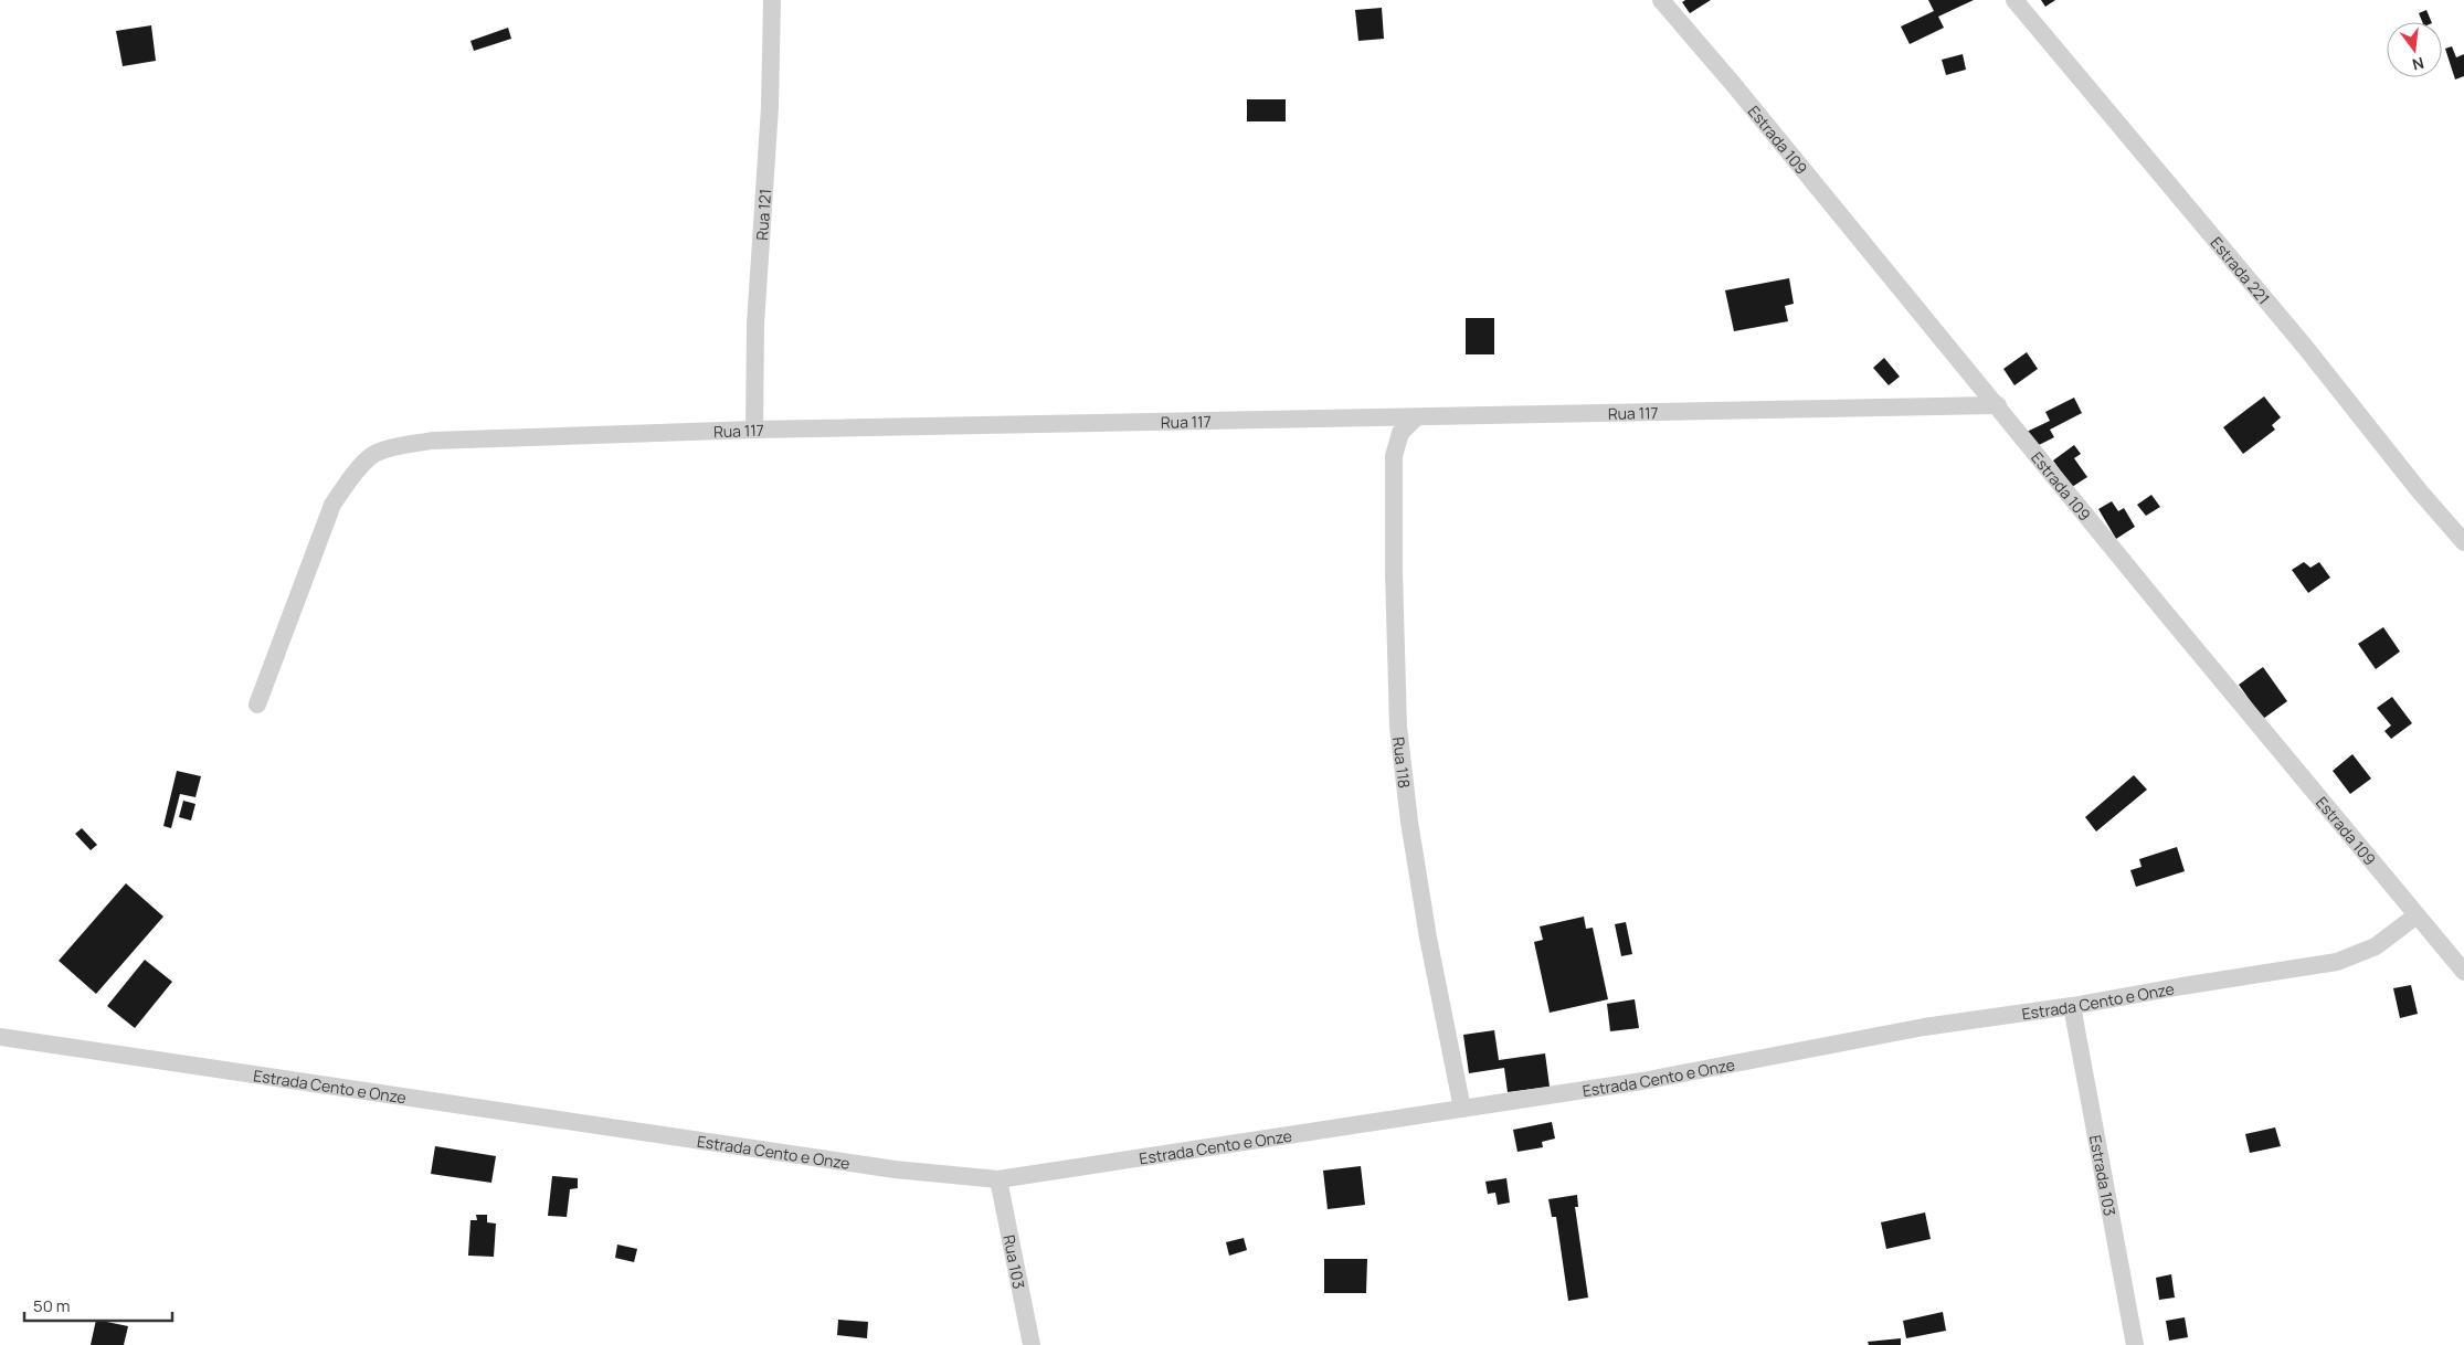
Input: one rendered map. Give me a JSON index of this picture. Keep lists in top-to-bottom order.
{
  "streets": {
    "street": [
      "Estrada 109",
      "Rua 121",
      "Estrada 221",
      "Rua 117",
      "Rua 118",
      "Estrada Cento e Onze",
      "Estrada 103",
      "Rua 103"
    ]
  },
  "crossings": [
    ["Estrada 109", "Rua 117"],
    ["Estrada 109", "Estrada Cento e Onze"],
    ["Rua 121", "Rua 117"],
    ["Rua 117", "Rua 118"],
    ["Rua 118", "Estrada Cento e Onze"],
    ["Estrada Cento e Onze", "Estrada 103"],
    ["Estrada Cento e Onze", "Rua 103"]
  ],
  "scale_bar": "50 m",
  "north": "bottom"
}
